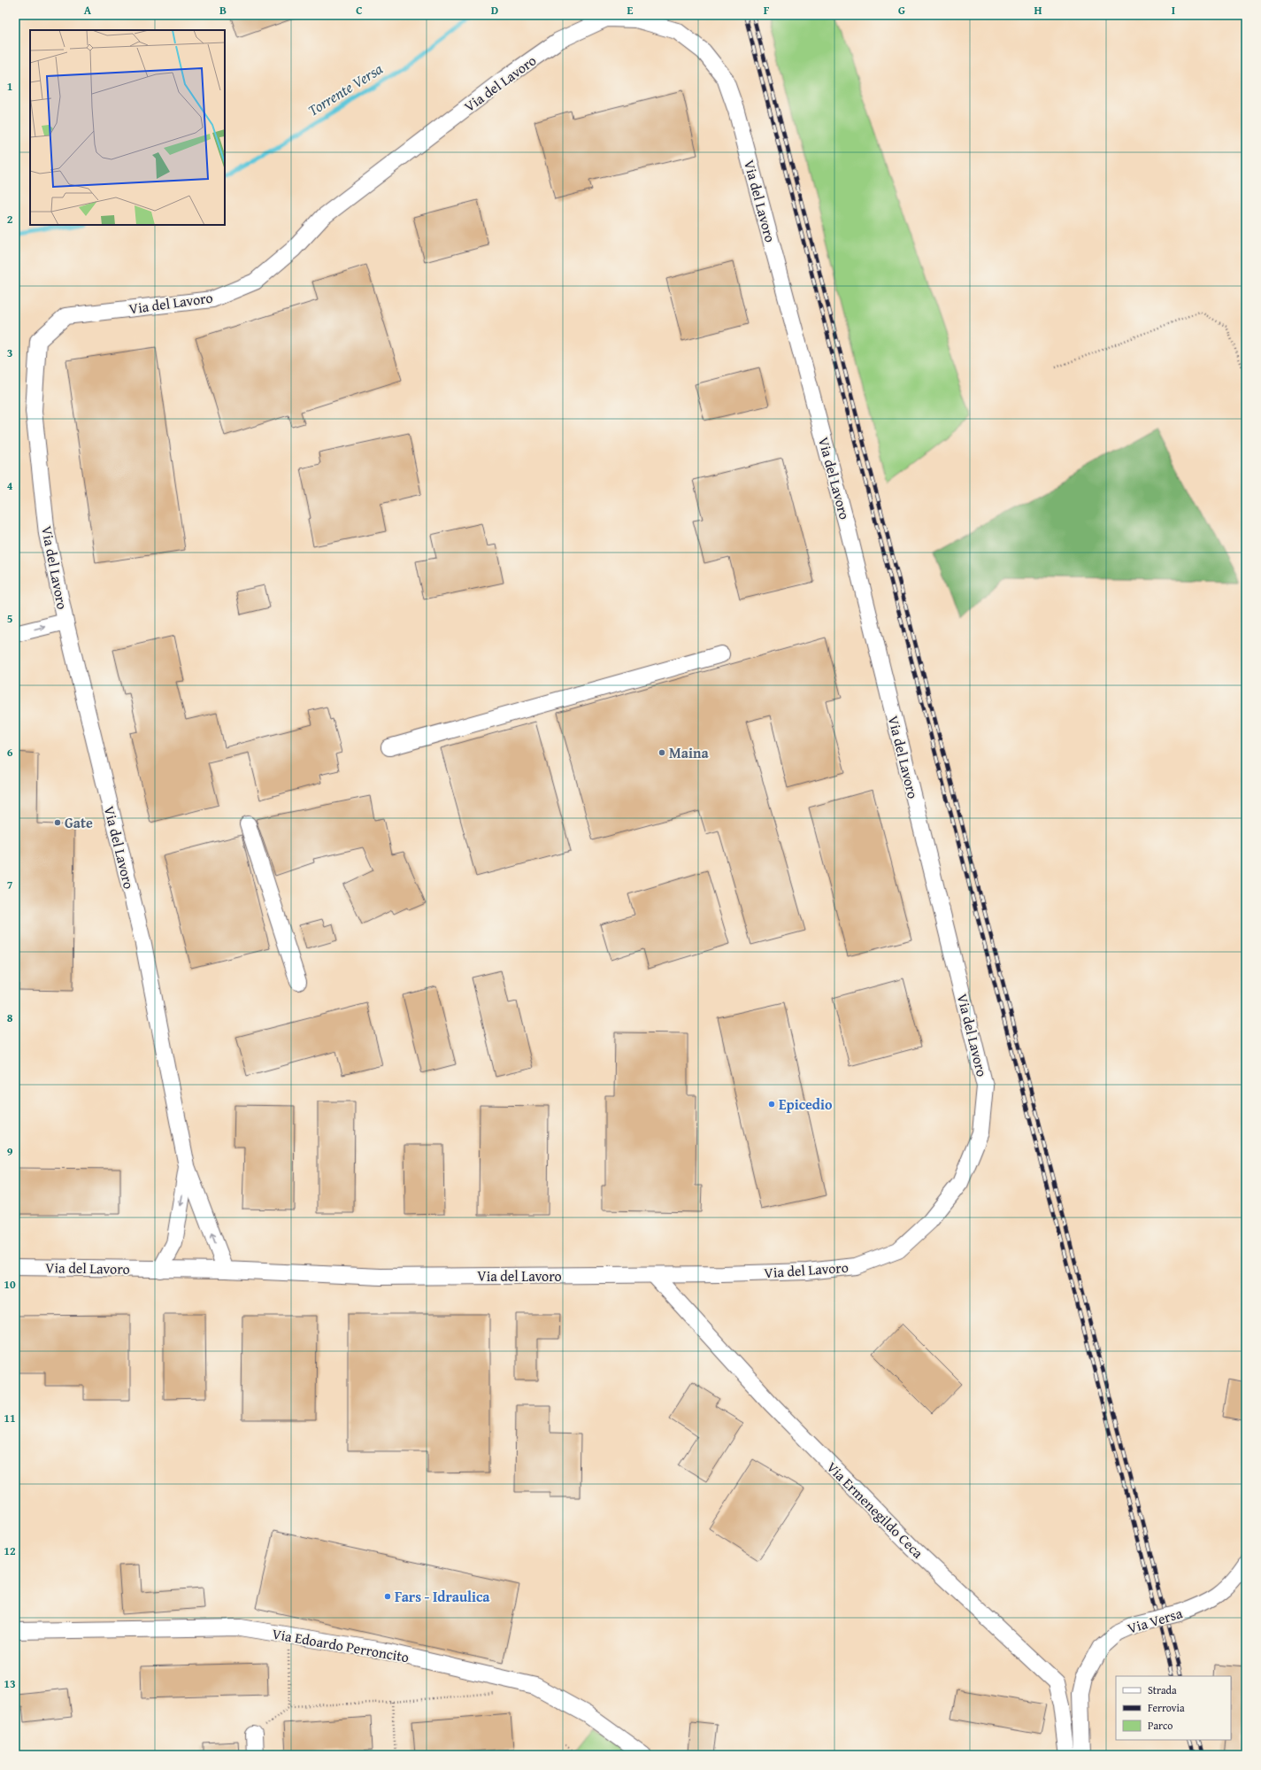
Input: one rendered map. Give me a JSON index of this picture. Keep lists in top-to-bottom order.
{
  "streets": {
    "street": [
      "Via del Lavoro",
      "Via Ermenegildo Ceca",
      "Via Versa",
      "Via Edoardo Perroncito"
    ]
  },
  "crossings": [
    ["Via del Lavoro", "Via Ermenegildo Ceca"]
  ],
  "water": ["Torrente Versa"],
  "places": [
    "Maina",
    "Gate",
    "Epicedio",
    "Fars - Idraulica"
  ],
  "legend": ["Strada", "Ferrovia", "Parco"],
  "grid": {
    "columns": [
      "A",
      "B",
      "C",
      "D",
      "E",
      "F",
      "G",
      "H",
      "I"
    ],
    "rows": [
      "1",
      "2",
      "3",
      "4",
      "5",
      "6",
      "7",
      "8",
      "9",
      "10",
      "11",
      "12",
      "13"
    ]
  }
}
